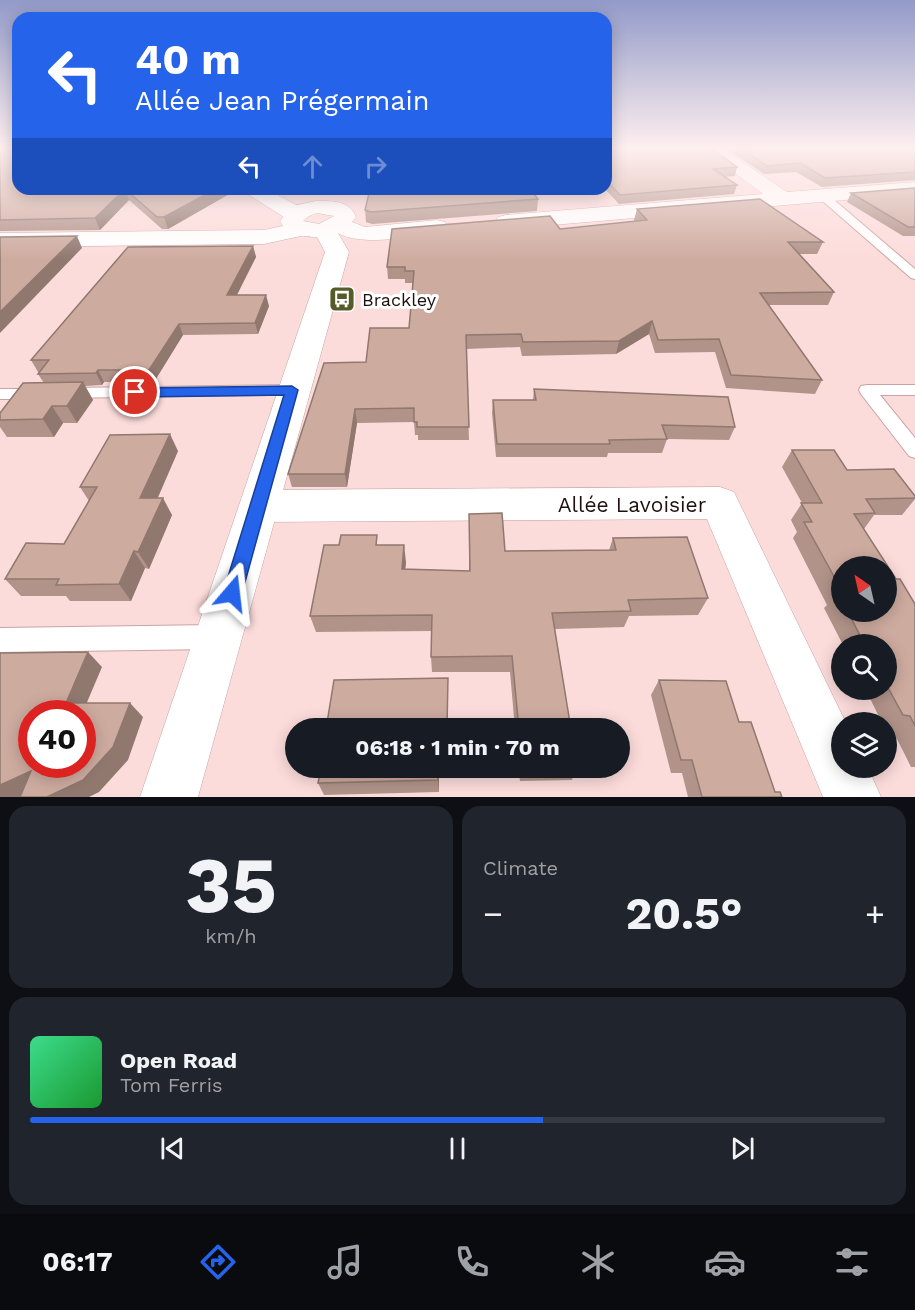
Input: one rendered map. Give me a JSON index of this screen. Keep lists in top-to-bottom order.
{
  "streets": {
    "street": ["Allée Lavoisier"]
  },
  "places": {
    "bus stop": ["Brackley"]
  },
  "north": "top left",
  "page": {
    "turn": ["40 m", "Allée Jean Prégermain"],
    "limit": "40",
    "trip": "06:18 · 1 min · 70 m",
    "tile": [
      ["35", "km/h"],
      "Climate"
    ],
    "heat": ["−", "20.5°", "+"],
    "song": ["Open Road", "Tom Ferris"],
    "tabs": "06:17"
  }
}
